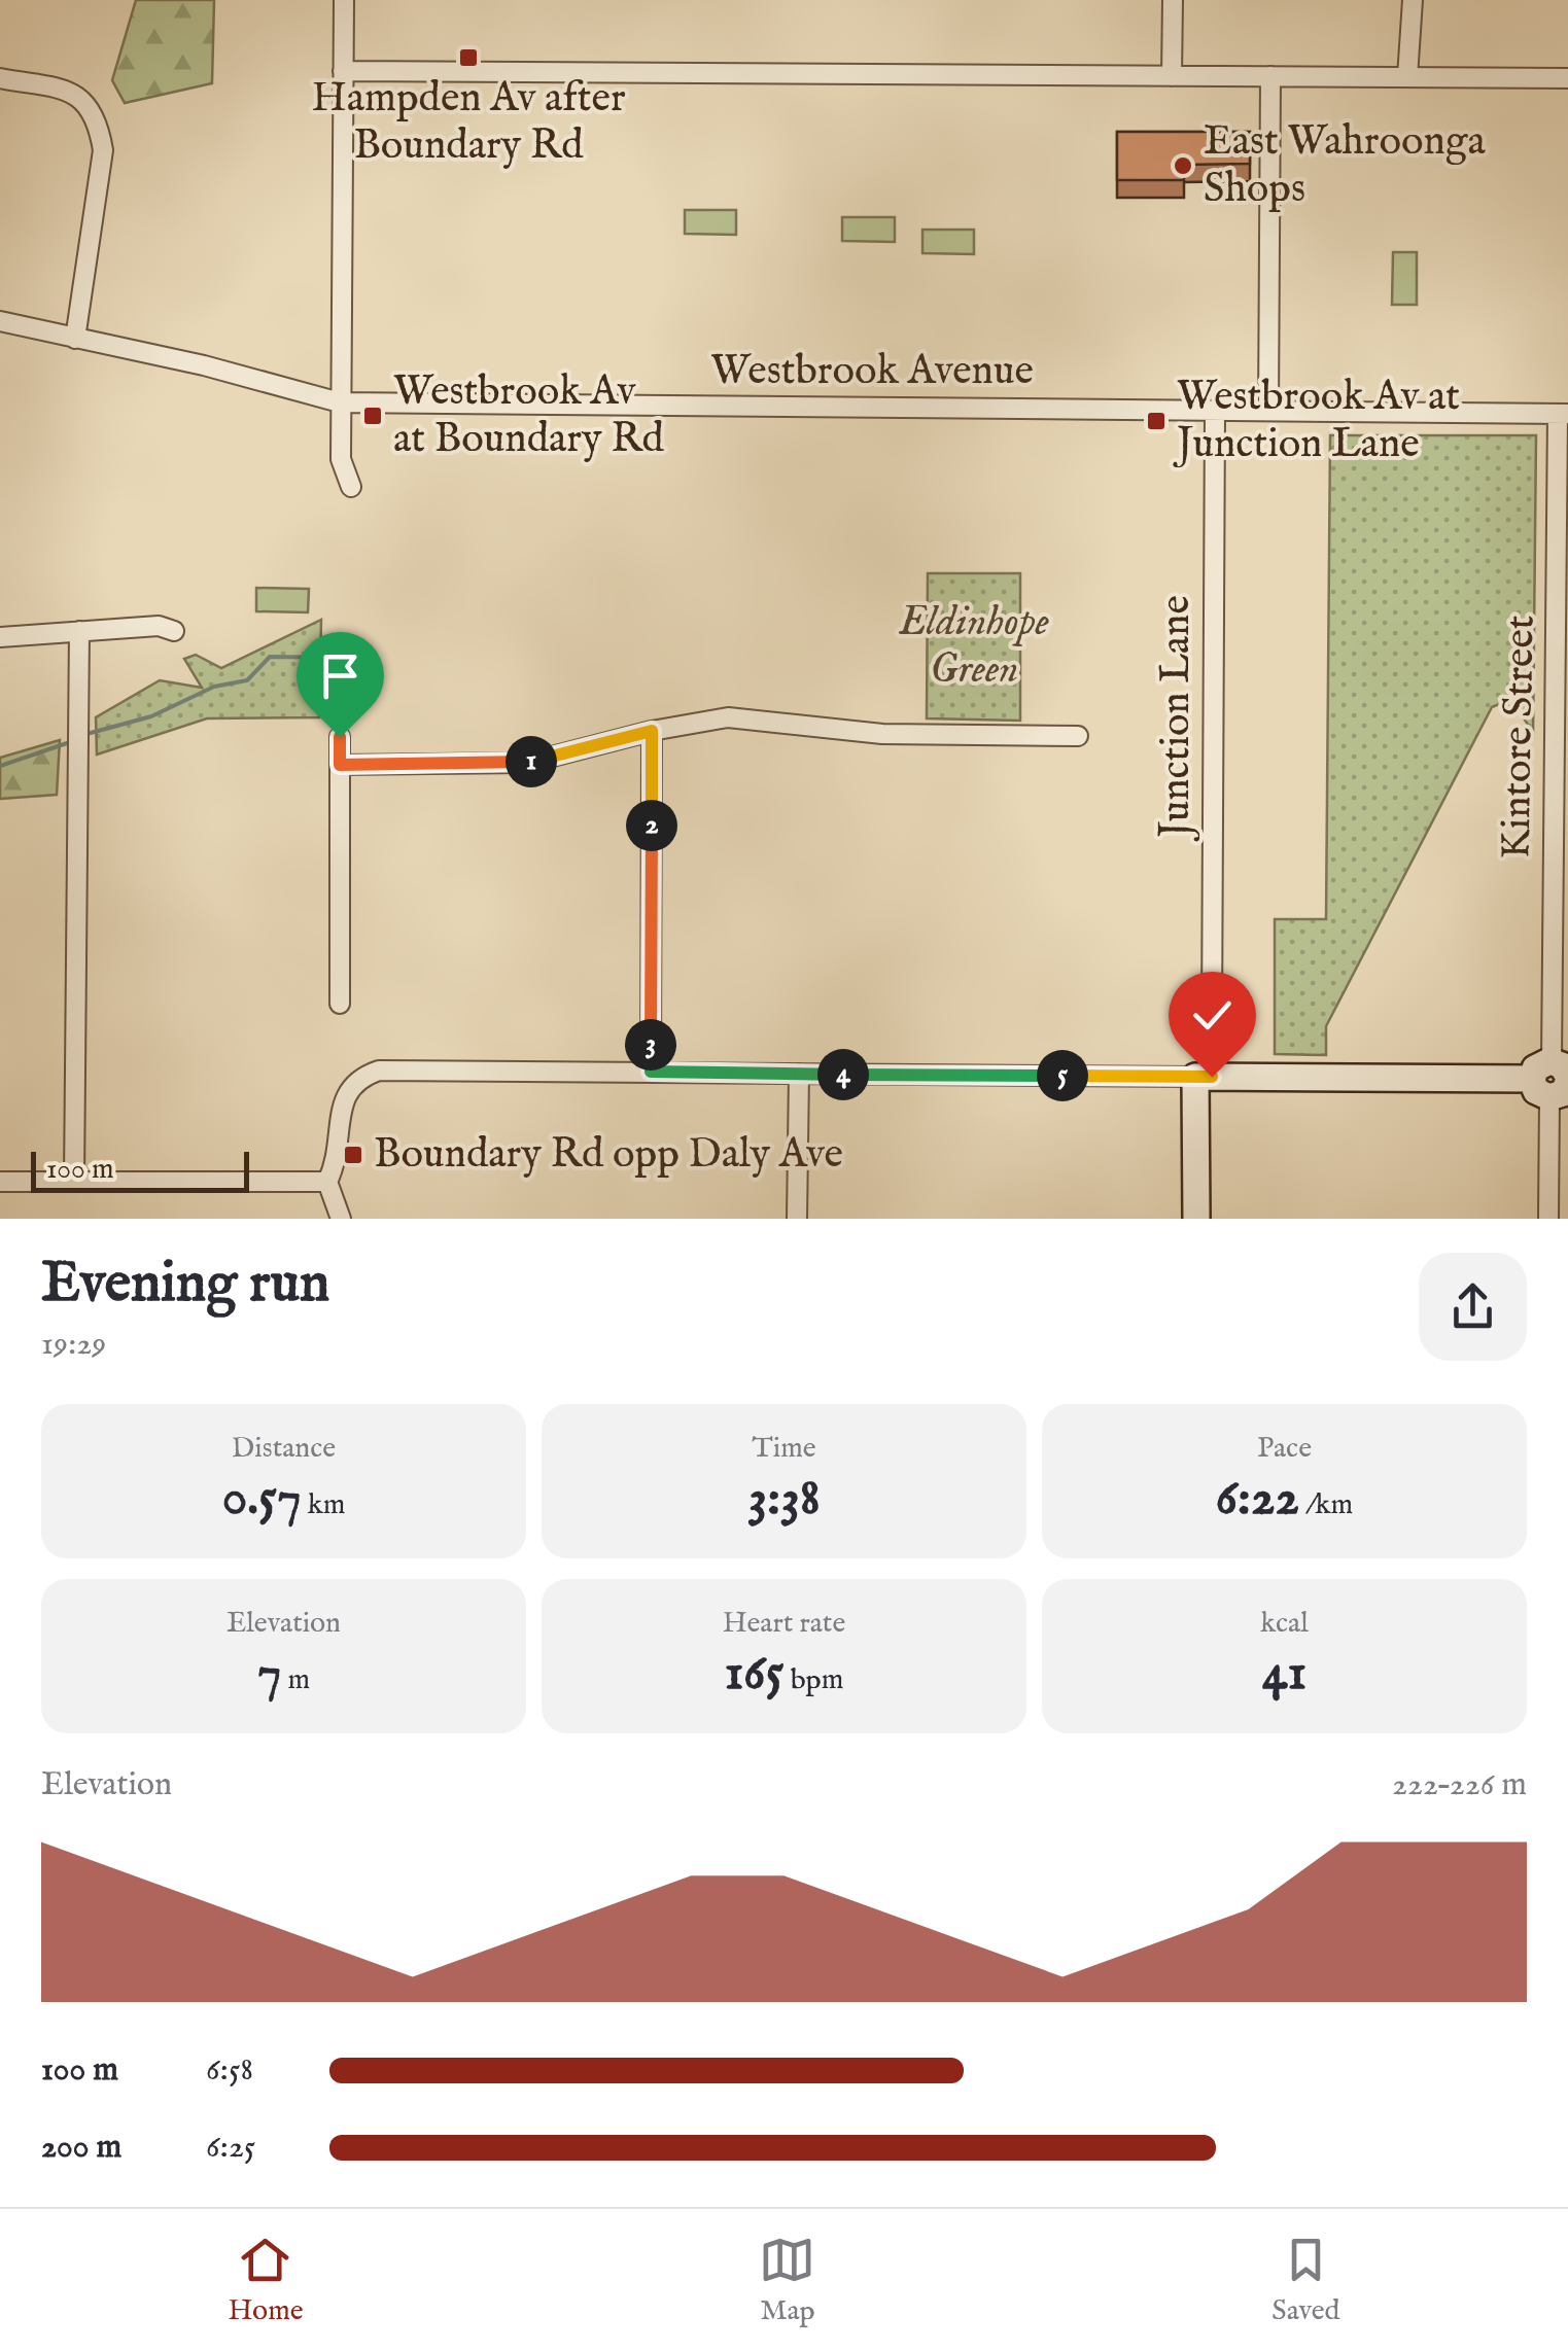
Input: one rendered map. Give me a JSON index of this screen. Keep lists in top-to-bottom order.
{
  "streets": {
    "street": ["Westbrook Avenue", "Junction Lane", "Kintore Street"]
  },
  "crossings": [
    ["Westbrook Avenue", "Junction Lane"],
    ["Westbrook Avenue", "Kintore Street"]
  ],
  "parks": ["Eldinhope Green"],
  "places": {
    "transit": [
      "Hampden Av after Boundary Rd",
      "Westbrook Av at Boundary Rd",
      "Westbrook Av at Junction Lane",
      "Boundary Rd opp Daly Ave"
    ],
    "other": ["East Wahroonga Shops"]
  },
  "scale_bar": "100 m",
  "page": {
    "pins": [
      "1",
      "2",
      "3",
      "4",
      "5"
    ],
    "scale": "100 m",
    "heading": ["Evening run", "19:29"],
    "stats": [
      ["Distance", "0.57 km"],
      ["Time", "3:38"],
      ["Pace", "6:22 /km"],
      ["Elevation", "7 m"],
      ["Heart rate", "165 bpm"],
      ["kcal", "41"]
    ],
    "chart": ["Elevation", "222–226 m"],
    "list": [
      {
        "name": "100 m",
        "note": "6:58"
      },
      {
        "name": "200 m",
        "note": "6:25"
      }
    ],
    "tabs": ["Home", "Map", "Saved"]
  }
}
